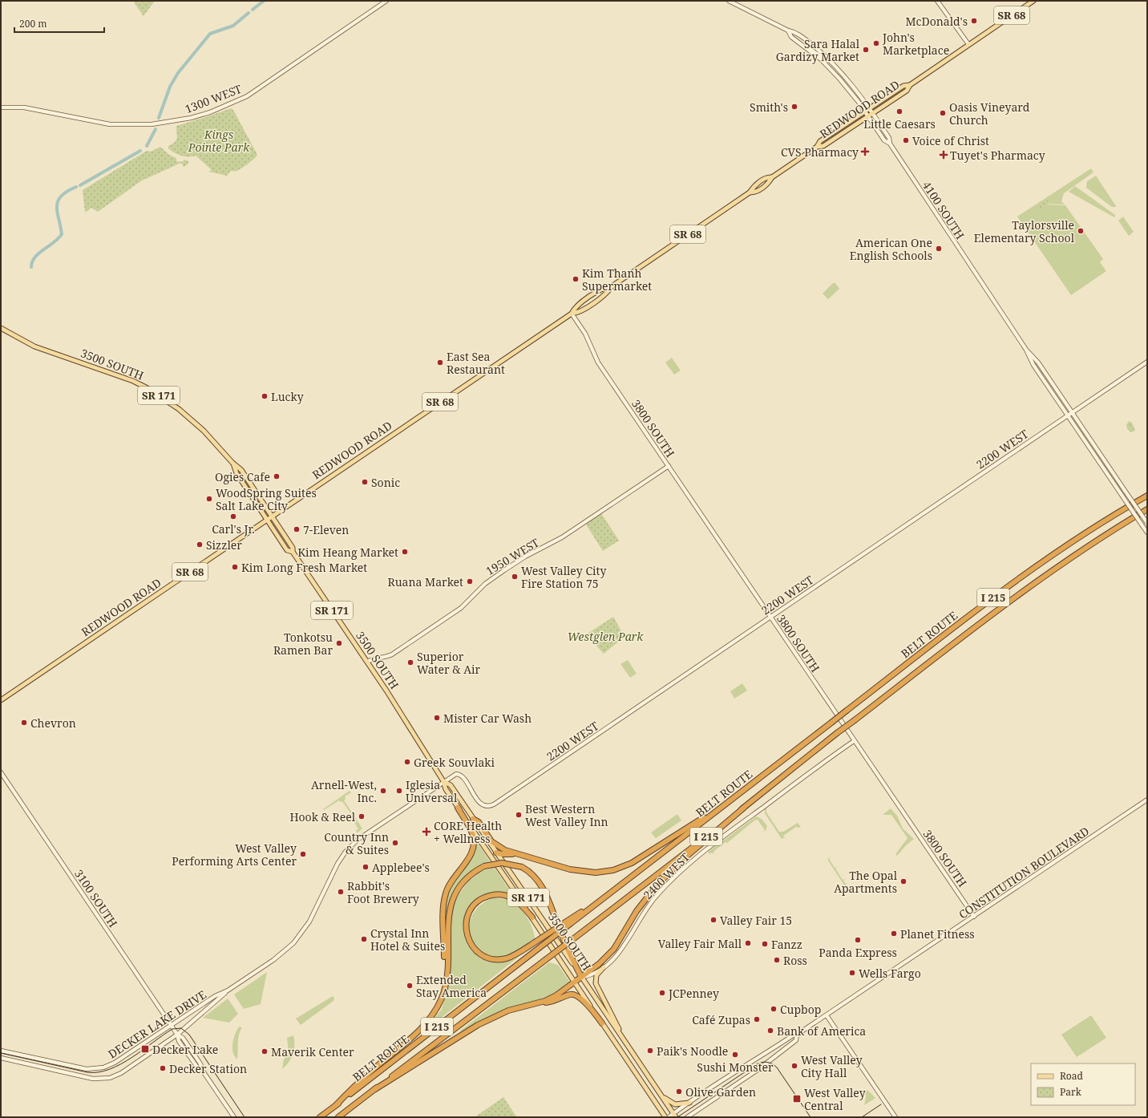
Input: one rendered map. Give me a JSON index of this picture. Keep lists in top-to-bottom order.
{
  "streets": {
    "highway": ["I 215", "BELT ROUTE"],
    "main road": [
      "SR 68",
      "REDWOOD ROAD",
      "3500 SOUTH",
      "SR 171"
    ],
    "street": [
      "1300 WEST",
      "4100 SOUTH",
      "3800 SOUTH",
      "2200 WEST",
      "1950 WEST",
      "CONSTITUTION BOULEVARD",
      "2400 WEST",
      "3100 SOUTH",
      "DECKER LAKE DRIVE"
    ]
  },
  "crossings": [
    ["REDWOOD ROAD", "4100 SOUTH"],
    ["REDWOOD ROAD", "3500 SOUTH"],
    ["REDWOOD ROAD", "3800 SOUTH"],
    ["4100 SOUTH", "2200 WEST"],
    ["3500 SOUTH", "2200 WEST"],
    ["3500 SOUTH", "1950 WEST"],
    ["3500 SOUTH", "CONSTITUTION BOULEVARD"],
    ["3500 SOUTH", "2400 WEST"],
    ["3500 SOUTH", "DECKER LAKE DRIVE"],
    ["3800 SOUTH", "2200 WEST"],
    ["3800 SOUTH", "1950 WEST"],
    ["3800 SOUTH", "CONSTITUTION BOULEVARD"],
    ["3800 SOUTH", "2400 WEST"],
    ["2200 WEST", "DECKER LAKE DRIVE"],
    ["3100 SOUTH", "DECKER LAKE DRIVE"]
  ],
  "parks": ["Kings Pointe Park", "Westglen Park"],
  "places": {
    "other": [
      "McDonald's",
      "John's Marketplace",
      "Sara Halal Gardizy Market",
      "Smith's",
      "Little Caesars",
      "Oasis Vineyard Church",
      "Voice of Christ",
      "Taylorsville Elementary School",
      "American One English Schools",
      "Kim Thanh Supermarket",
      "East Sea Restaurant",
      "Lucky",
      "Ogies Cafe",
      "Sonic",
      "WoodSpring Suites Salt Lake City",
      "Carl's Jr.",
      "7-Eleven",
      "Sizzler",
      "Kim Heang Market",
      "Kim Long Fresh Market",
      "West Valley City Fire Station 75",
      "Ruana Market",
      "Tonkotsu Ramen Bar",
      "Superior Water & Air",
      "Mister Car Wash",
      "Chevron",
      "Greek Souvlaki",
      "Arnell-West, Inc.",
      "Iglesia Universal",
      "Best Western West Valley Inn",
      "Hook & Reel",
      "Country Inn & Suites",
      "West Valley Performing Arts Center",
      "Applebee's",
      "The Opal Apartments",
      "Rabbit's Foot Brewery",
      "Valley Fair 15",
      "Planet Fitness",
      "Crystal Inn Hotel & Suites",
      "Panda Express",
      "Valley Fair Mall",
      "Fanzz",
      "Ross",
      "Wells Fargo",
      "Extended Stay America",
      "JCPenney",
      "Cupbop",
      "Café Zupas",
      "Bank of America",
      "Paik's Noodle",
      "Maverik Center",
      "Sushi Monster",
      "West Valley City Hall",
      "Decker Station",
      "Olive Garden"
    ],
    "health": ["CVS Pharmacy", "Tuyet's Pharmacy", "CORE Health + Wellness"],
    "transit": ["Decker Lake", "West Valley Central"]
  },
  "legend": ["Road", "Park"],
  "scale_bar": "200 m"
}
